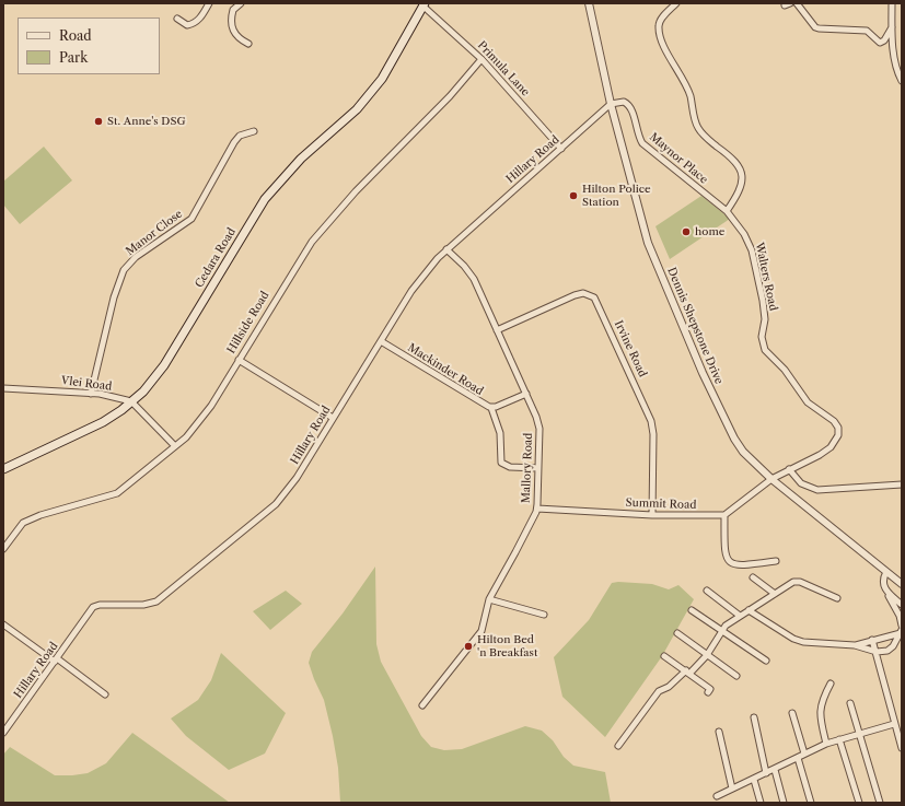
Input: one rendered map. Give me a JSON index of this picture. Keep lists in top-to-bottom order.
{
  "streets": {
    "main road": ["Cedara Road"],
    "street": [
      "Primula Lane",
      "Maynor Place",
      "Hillary Road",
      "Manor Close",
      "Walters Road",
      "Hillside Road",
      "Dennis Shepstone Drive",
      "Irvine Road",
      "Mackinder Road",
      "Vlei Road",
      "Mallory Road",
      "Summit Road"
    ]
  },
  "crossings": [
    ["Primula Lane", "Hillary Road"],
    ["Primula Lane", "Cedara Road"],
    ["Primula Lane", "Hillside Road"],
    ["Maynor Place", "Hillary Road"],
    ["Maynor Place", "Walters Road"],
    ["Maynor Place", "Dennis Shepstone Drive"],
    ["Hillary Road", "Dennis Shepstone Drive"],
    ["Hillary Road", "Mackinder Road"],
    ["Hillary Road", "Mallory Road"],
    ["Manor Close", "Vlei Road"],
    ["Cedara Road", "Vlei Road"],
    ["Walters Road", "Dennis Shepstone Drive"],
    ["Irvine Road", "Mallory Road"],
    ["Irvine Road", "Summit Road"],
    ["Mackinder Road", "Mallory Road"],
    ["Mallory Road", "Summit Road"]
  ],
  "places": [
    "St. Anne's DSG",
    "Hilton Police Station",
    "home",
    "Hilton Bed 'n Breakfast"
  ],
  "legend": ["Road", "Park"]
}
